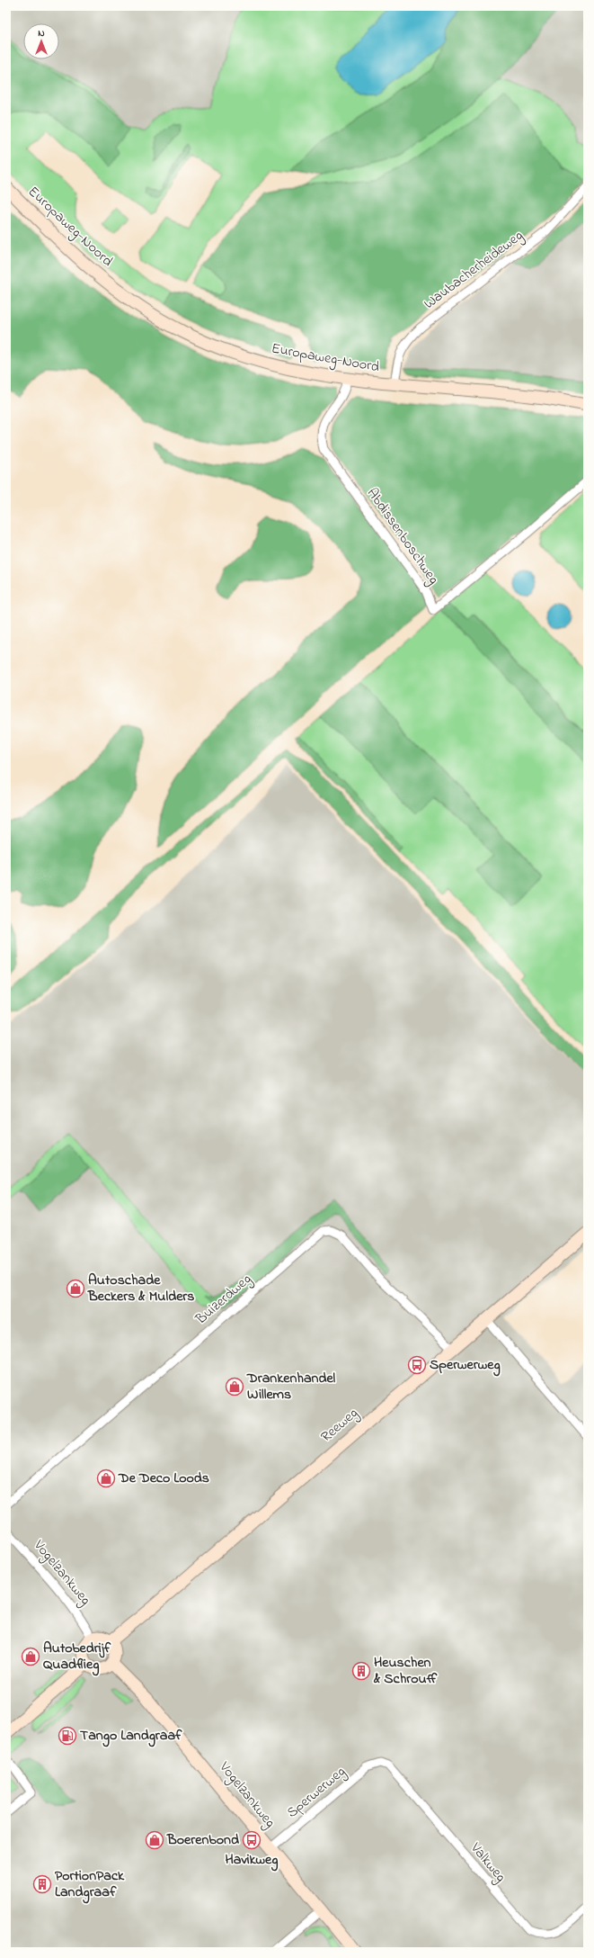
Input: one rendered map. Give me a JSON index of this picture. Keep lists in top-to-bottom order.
{
  "streets": {
    "street": [
      "Europaweg-Noord",
      "Waubacherheideweg",
      "Abdissenboschweg",
      "Buizerdweg",
      "Reeweg",
      "Vogelzankweg",
      "Sperwerweg",
      "Valkweg"
    ]
  },
  "crossings": [
    ["Europaweg-Noord", "Waubacherheideweg"],
    ["Europaweg-Noord", "Abdissenboschweg"],
    ["Buizerdweg", "Reeweg"],
    ["Reeweg", "Vogelzankweg"],
    ["Vogelzankweg", "Sperwerweg"],
    ["Sperwerweg", "Valkweg"]
  ],
  "places": {
    "shop": [
      "Autoschade Beckers & Mulders",
      "Drankenhandel Willems",
      "De Deco Loods",
      "Autobedrijf Quadflieg",
      "Boerenbond"
    ],
    "bus stop": ["Sperwerweg", "Havikweg"],
    "building": ["Heuschen & Schrouff", "PortionPack Landgraaf"],
    "fuel station": ["Tango Landgraaf"]
  },
  "north": "top"
}
